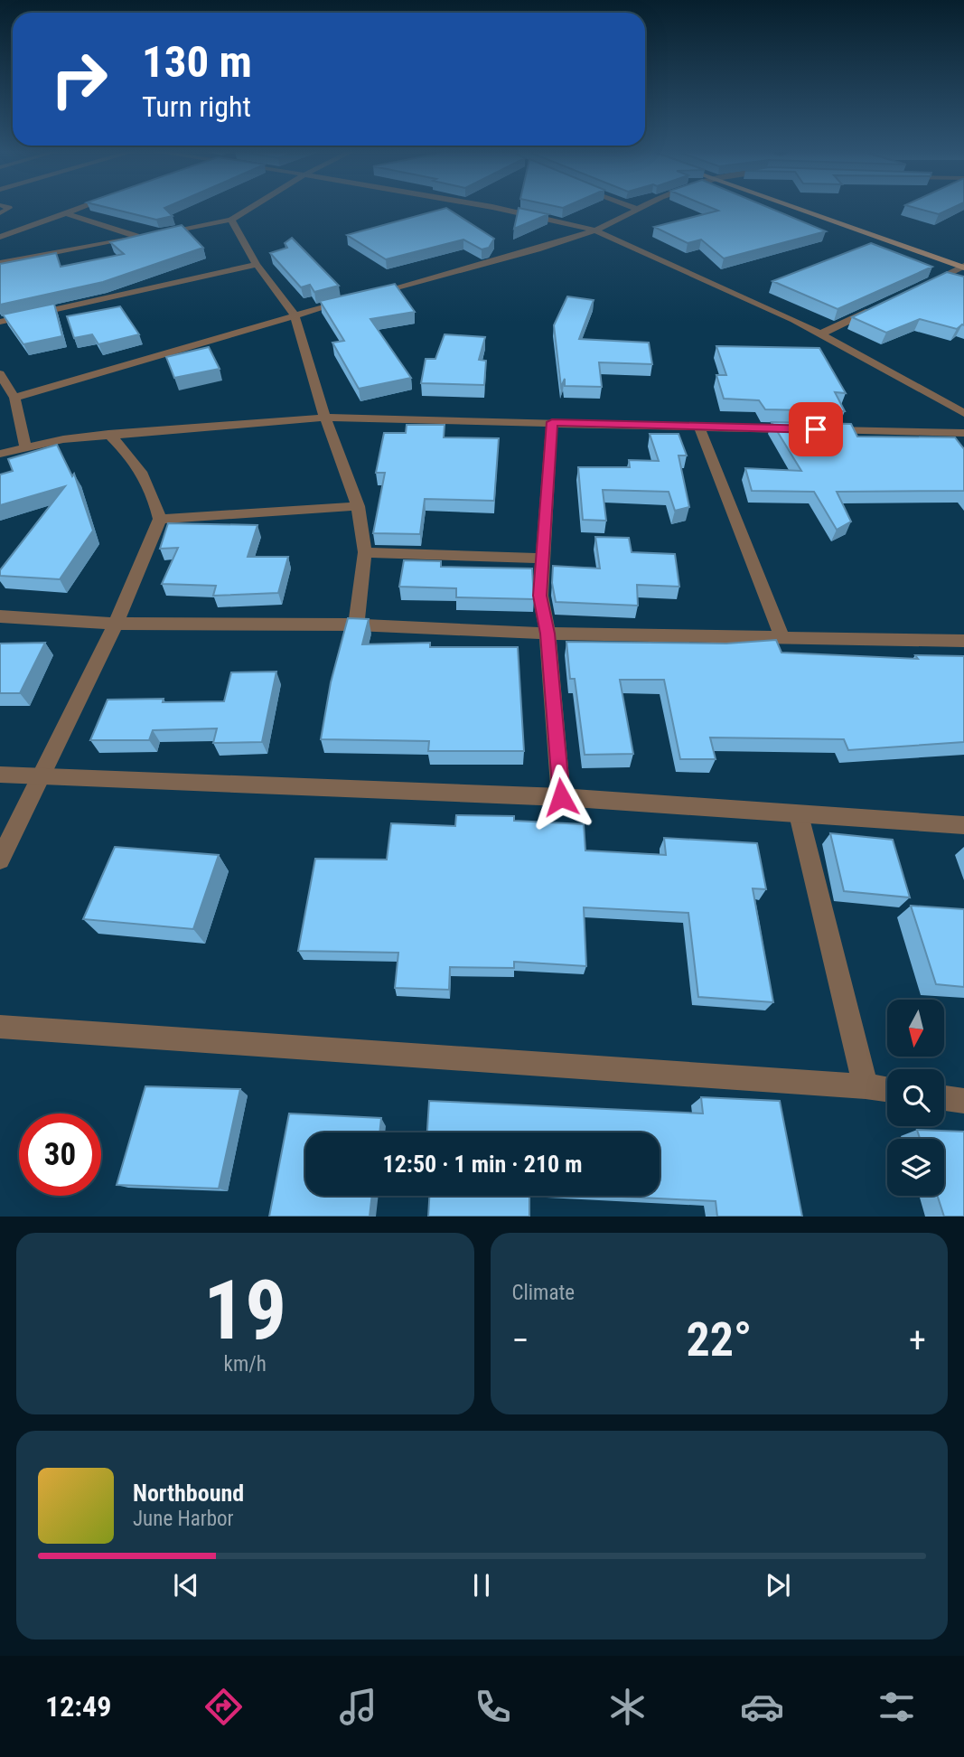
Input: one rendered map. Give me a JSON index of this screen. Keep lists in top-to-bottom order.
{
  "north": "bottom",
  "page": {
    "turn": ["130 m", "Turn right"],
    "limit": "30",
    "trip": "12:50 · 1 min · 210 m",
    "tile": [
      ["19", "km/h"],
      "Climate"
    ],
    "heat": ["−", "22°", "+"],
    "song": ["Northbound", "June Harbor"],
    "tabs": "12:49"
  }
}
